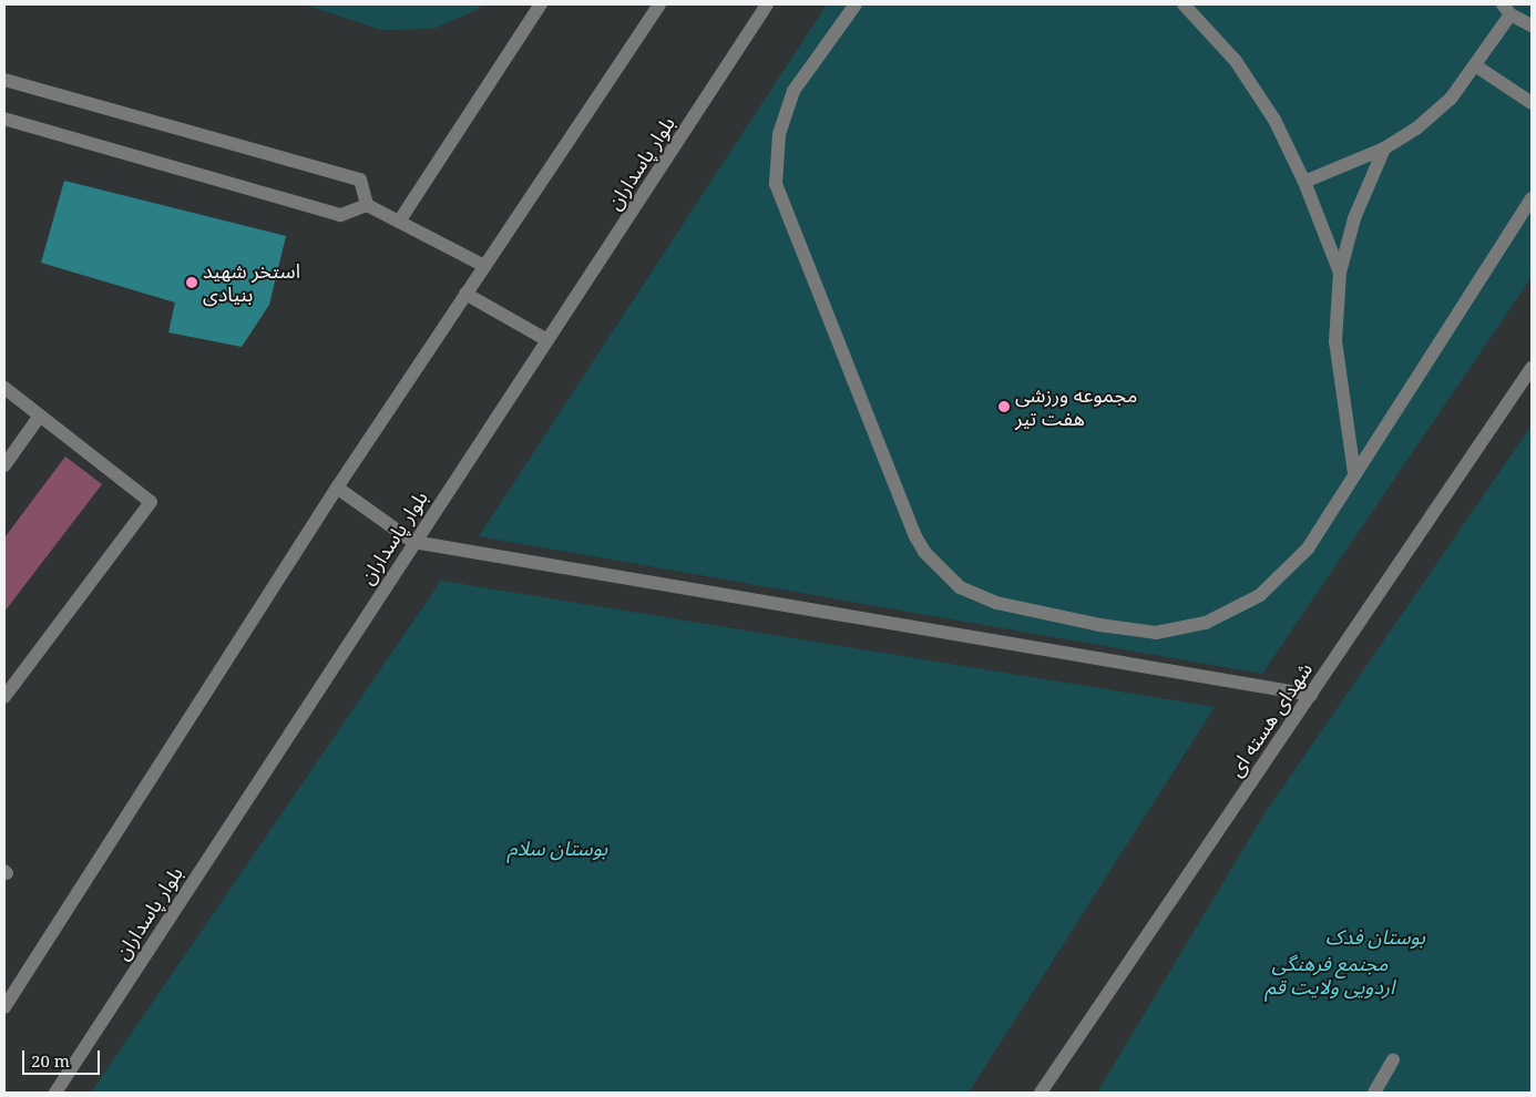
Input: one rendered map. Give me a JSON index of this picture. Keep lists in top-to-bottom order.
{
  "streets": {
    "street": ["بلوار پاسداران", "شهدای هسته ای"]
  },
  "parks": ["بوستان سلام", "بوستان فدک", "مجنمع فرهنگی اردویی ولایت قم"],
  "places": ["استخر شهید بنیادی", "مجموعه ورزشی هفت تیر"],
  "scale_bar": "20 m"
}
